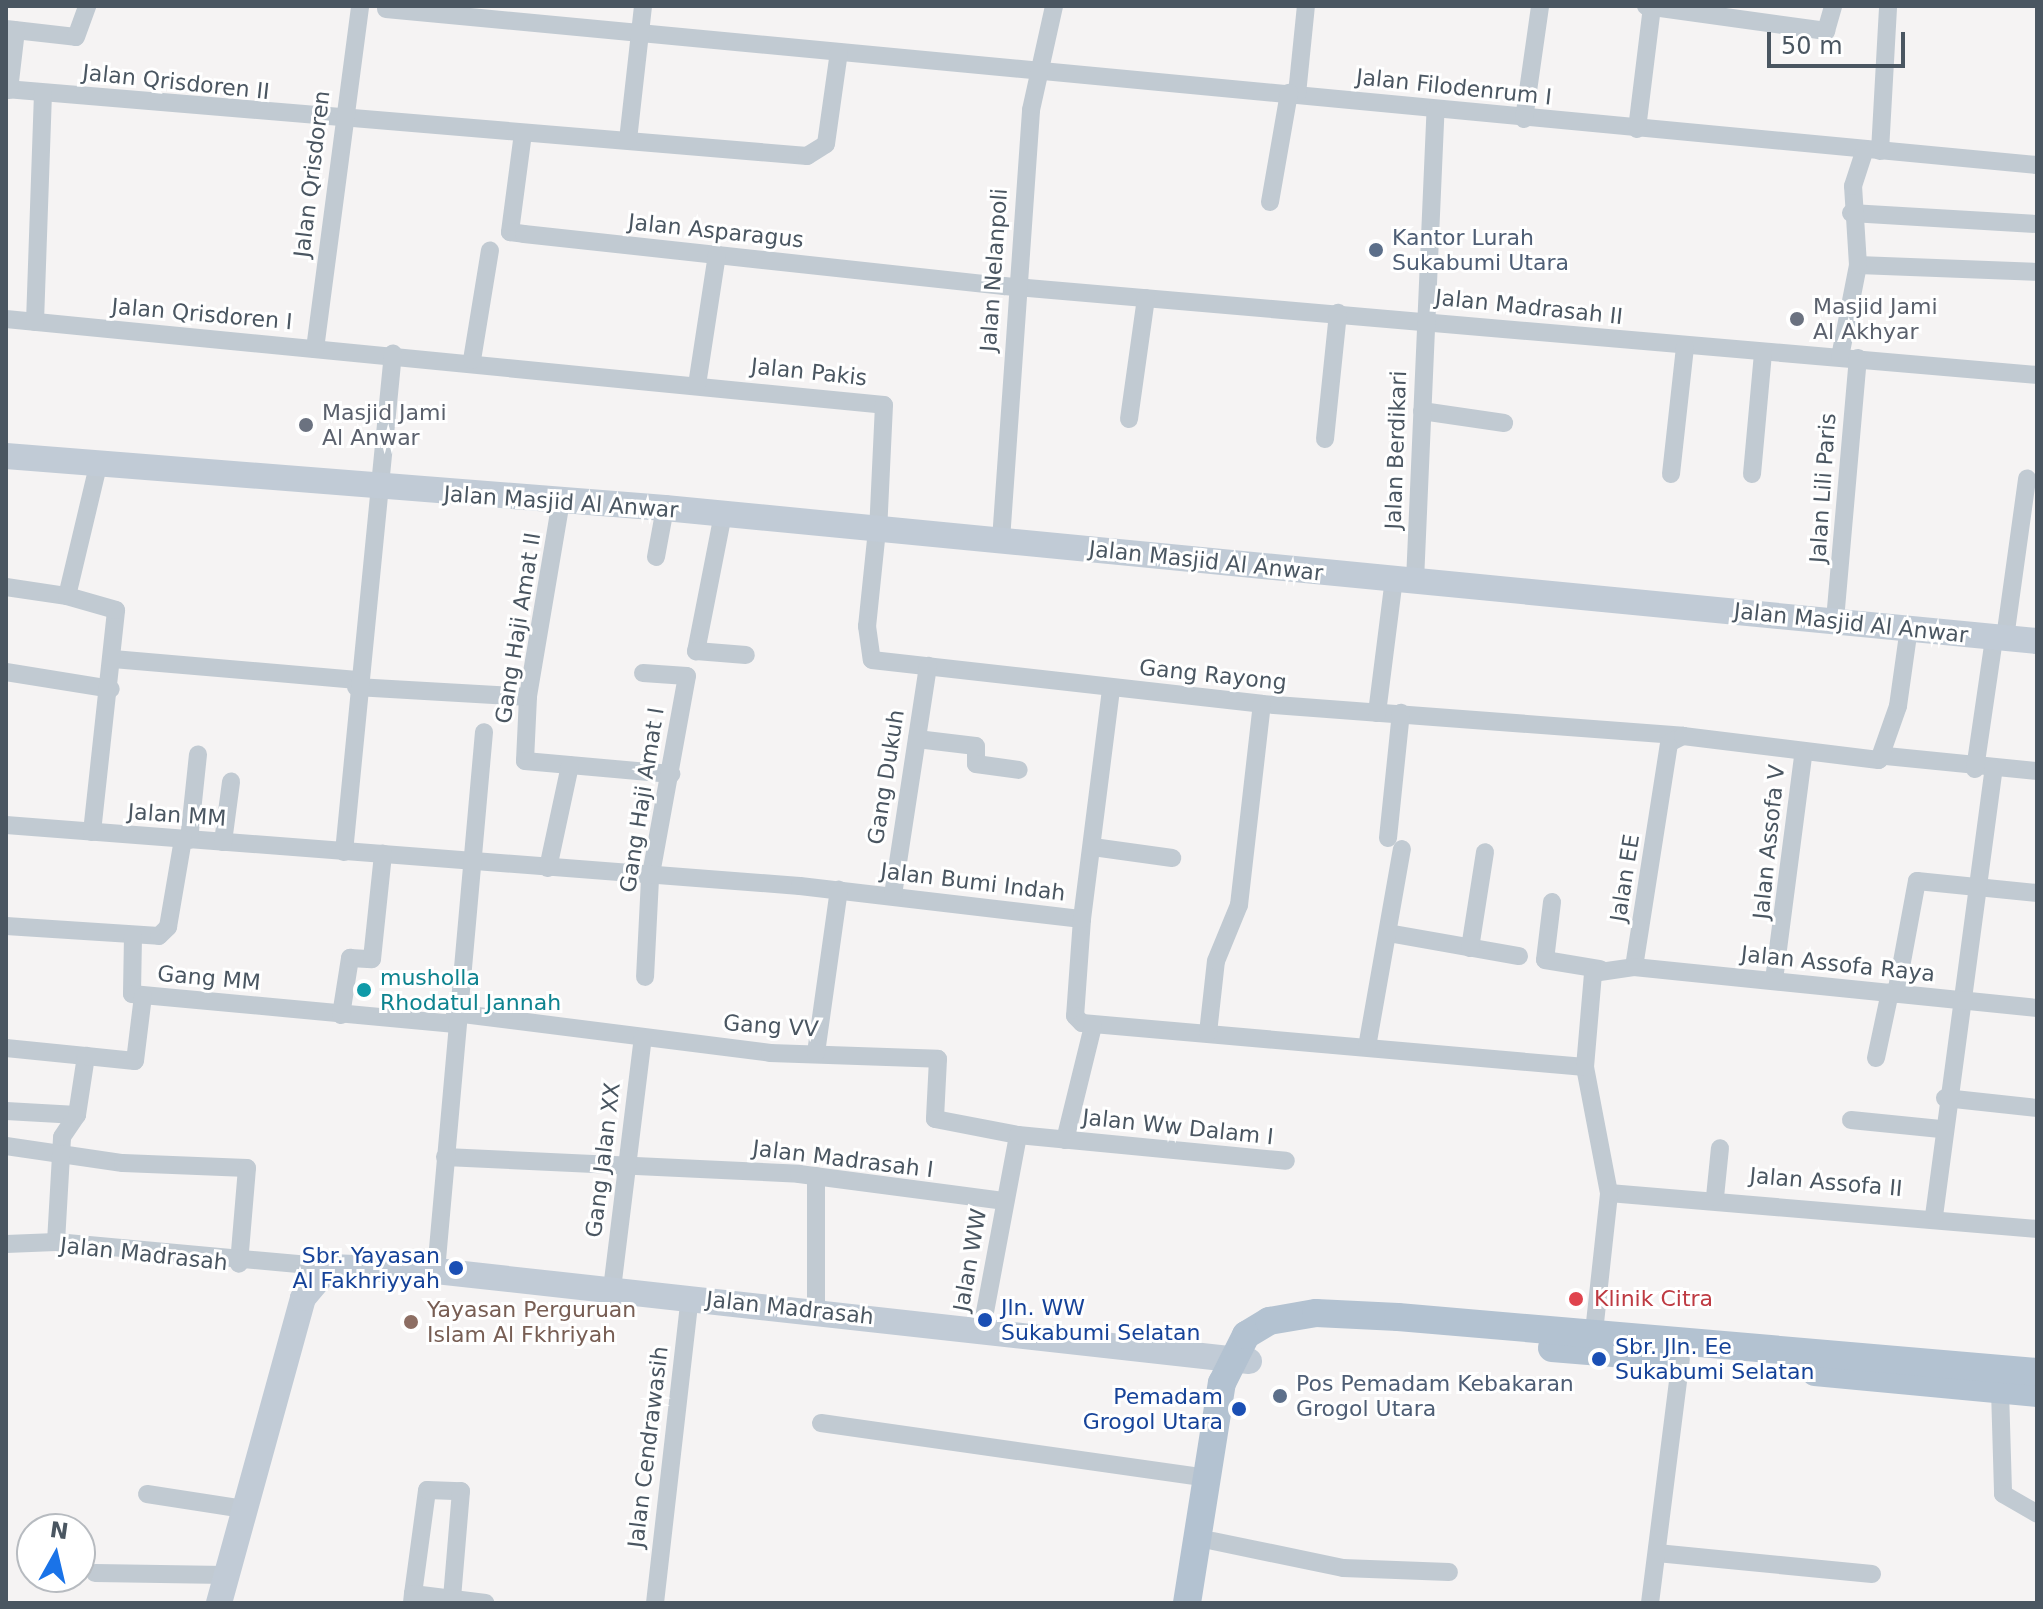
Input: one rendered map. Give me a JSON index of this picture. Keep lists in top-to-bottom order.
{
  "streets": {
    "street": [
      "Jalan Qrisdoren II",
      "Jalan Filodenrum I",
      "Jalan Qrisdoren",
      "Jalan Asparagus",
      "Jalan Nelanpoli",
      "Jalan Madrasah II",
      "Jalan Qrisdoren I",
      "Jalan Pakis",
      "Jalan Berdikari",
      "Jalan Lili Paris",
      "Jalan Masjid Al Anwar",
      "Gang Haji Amat II",
      "Gang Rayong",
      "Gang Dukuh",
      "Gang Haji Amat I",
      "Jalan MM",
      "Jalan Assofa V",
      "Jalan EE",
      "Jalan Bumi Indah",
      "Jalan Assofa Raya",
      "Gang MM",
      "Gang VV",
      "Jalan Ww Dalam I",
      "Jalan Madrasah I",
      "Gang Jalan XX",
      "Jalan Assofa II",
      "Jalan Madrasah",
      "Jalan WW",
      "Jalan Cendrawasih"
    ]
  },
  "crossings": [
    ["Jalan Qrisdoren II", "Jalan Qrisdoren"],
    ["Jalan Filodenrum I", "Jalan Nelanpoli"],
    ["Jalan Filodenrum I", "Jalan Berdikari"],
    ["Jalan Qrisdoren", "Jalan Qrisdoren I"],
    ["Jalan Asparagus", "Jalan Nelanpoli"],
    ["Jalan Asparagus", "Jalan Madrasah II"],
    ["Jalan Nelanpoli", "Jalan Madrasah II"],
    ["Jalan Nelanpoli", "Jalan Masjid Al Anwar"],
    ["Jalan Madrasah II", "Jalan Berdikari"],
    ["Jalan Madrasah II", "Jalan Lili Paris"],
    ["Jalan Qrisdoren I", "Jalan Pakis"],
    ["Jalan Pakis", "Jalan Masjid Al Anwar"],
    ["Jalan Pakis", "Gang Rayong"],
    ["Jalan Berdikari", "Jalan Masjid Al Anwar"],
    ["Jalan Berdikari", "Gang Rayong"],
    ["Jalan Lili Paris", "Jalan Masjid Al Anwar"],
    ["Jalan Masjid Al Anwar", "Gang Haji Amat II"],
    ["Jalan Masjid Al Anwar", "Gang Rayong"],
    ["Gang Rayong", "Gang Dukuh"],
    ["Gang Rayong", "Jalan EE"],
    ["Gang Dukuh", "Jalan Bumi Indah"],
    ["Gang Haji Amat I", "Jalan Bumi Indah"],
    ["Jalan MM", "Jalan Bumi Indah"],
    ["Jalan MM", "Gang MM"],
    ["Jalan Assofa V", "Jalan Assofa Raya"],
    ["Jalan EE", "Jalan Assofa Raya"],
    ["Gang MM", "Gang VV"],
    ["Gang VV", "Gang Jalan XX"],
    ["Jalan Madrasah I", "Gang Jalan XX"],
    ["Jalan Madrasah I", "Jalan WW"],
    ["Gang Jalan XX", "Jalan Madrasah"],
    ["Jalan Madrasah", "Jalan WW"],
    ["Jalan Madrasah", "Jalan Cendrawasih"]
  ],
  "places": [
    "Kantor Lurah Sukabumi Utara",
    "Masjid Jami Al Akhyar",
    "Masjid Jami Al Anwar",
    "musholla Rhodatul Jannah",
    "Sbr. Yayasan Al Fakhriyyah",
    "Klinik Citra",
    "Jln. WW Sukabumi Selatan",
    "Yayasan Perguruan Islam Al Fkhriyah",
    "Sbr. Jln. Ee Sukabumi Selatan",
    "Pos Pemadam Kebakaran Grogol Utara",
    "Pemadam Grogol Utara"
  ],
  "scale_bar": "50 m",
  "north": "top"
}
